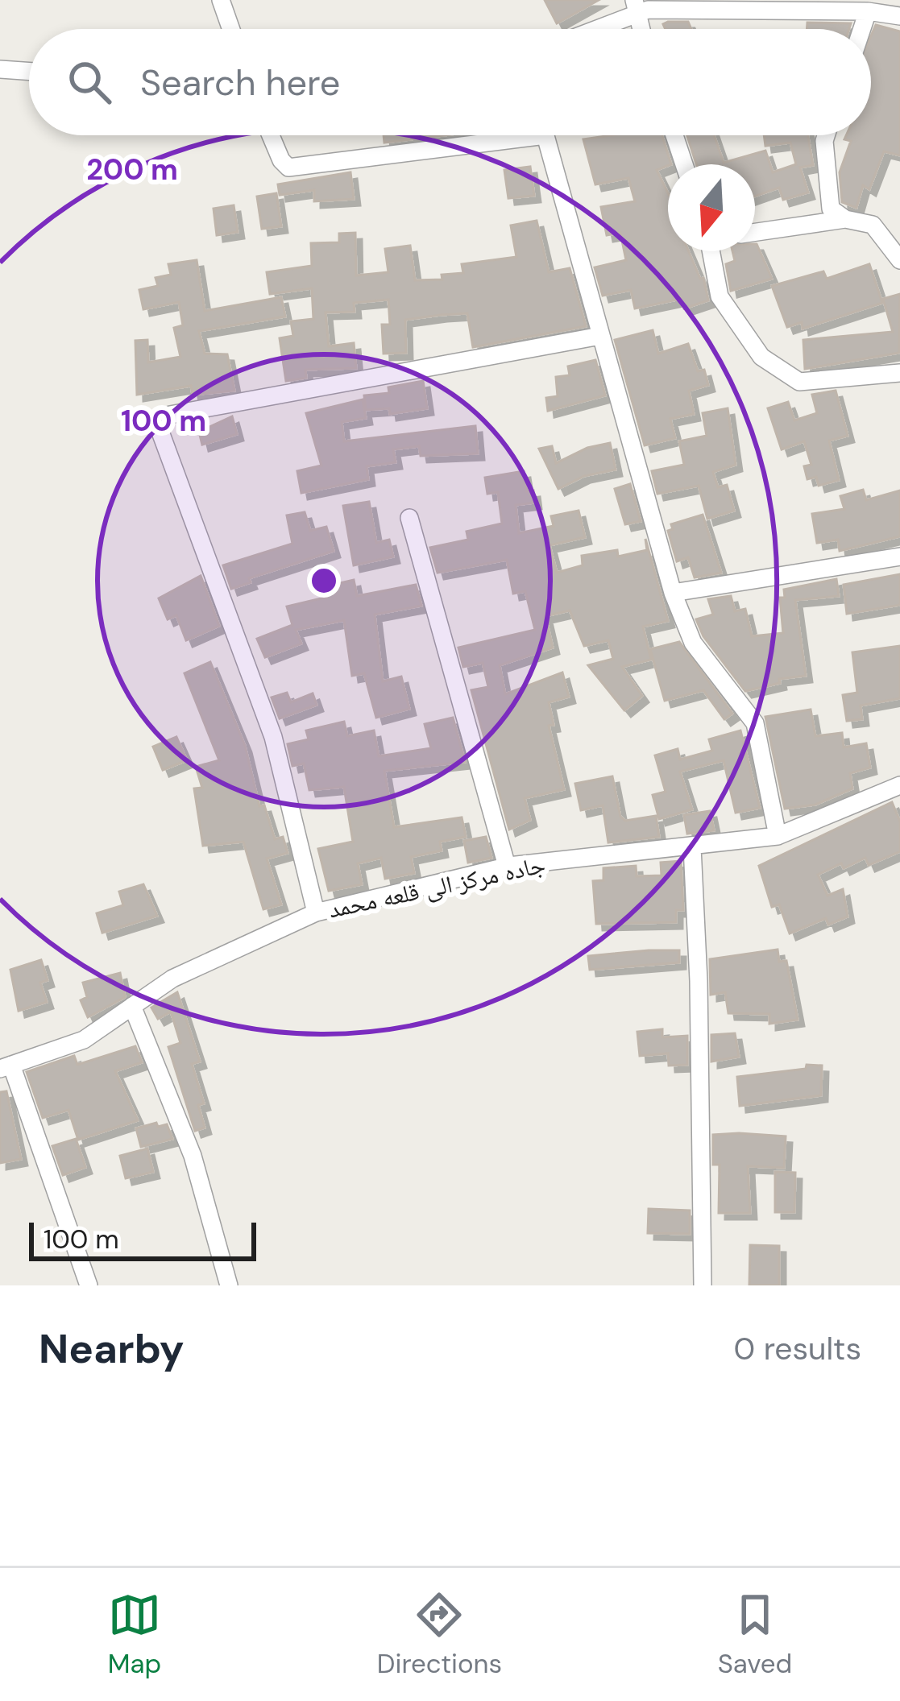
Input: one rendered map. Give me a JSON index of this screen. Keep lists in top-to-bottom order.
{
  "streets": {
    "street": ["جاده مرکز الی قلعه محمد"]
  },
  "scale_bar": "100 m",
  "north": "bottom",
  "page": {
    "search": "Search here",
    "scale": "100 m",
    "heading": ["Nearby", "0 results"],
    "nav": ["Map", "Directions", "Saved"]
  },
  "rings": ["200 m", "100 m"]
}
